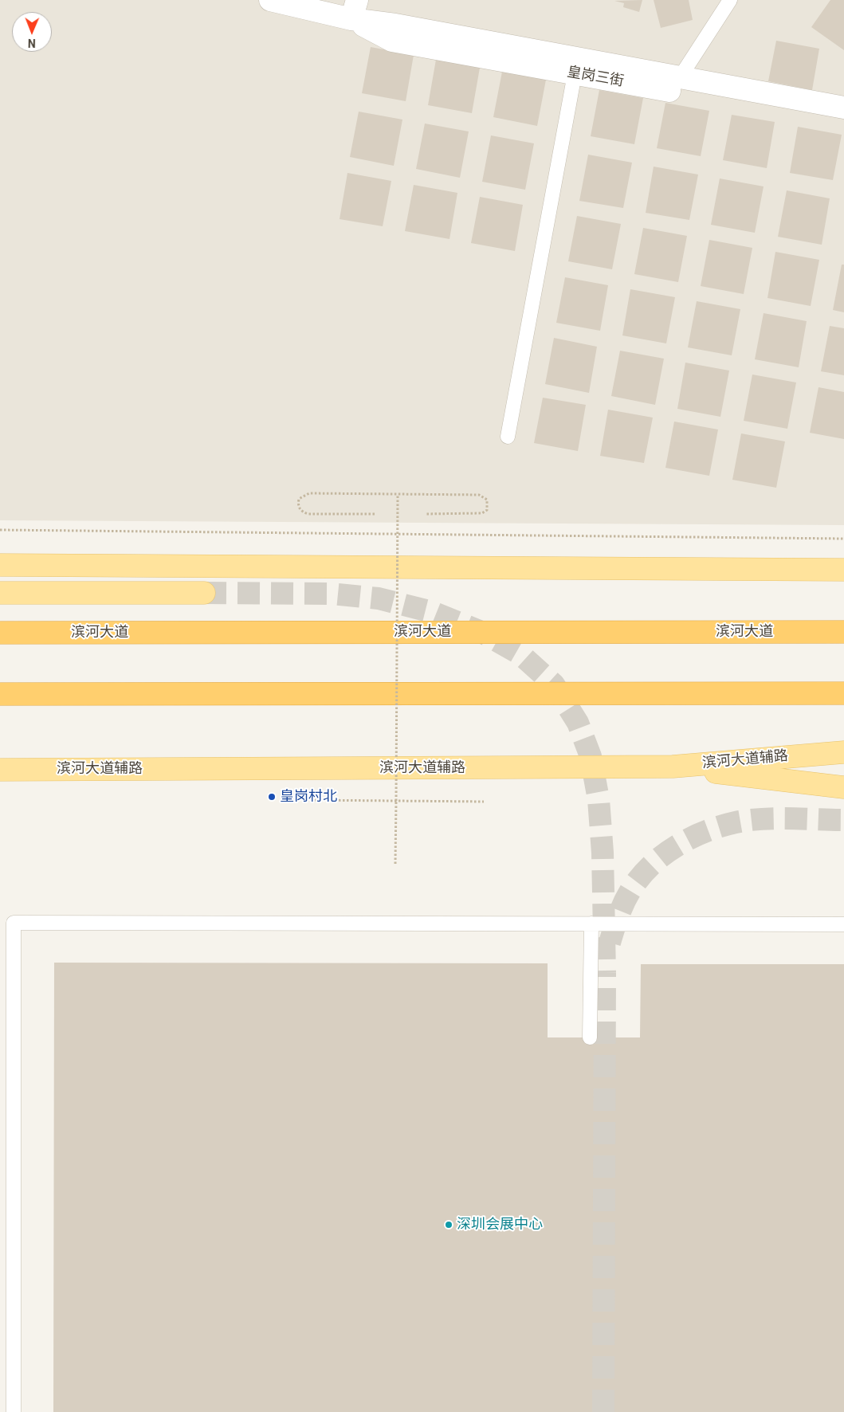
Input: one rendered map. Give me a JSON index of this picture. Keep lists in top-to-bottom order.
{
  "streets": {
    "highway": ["滨河大道"],
    "main road": ["滨河大道辅路"],
    "street": ["皇岗三街"]
  },
  "places": ["皇岗村北", "深圳会展中心"],
  "north": "bottom"
}
